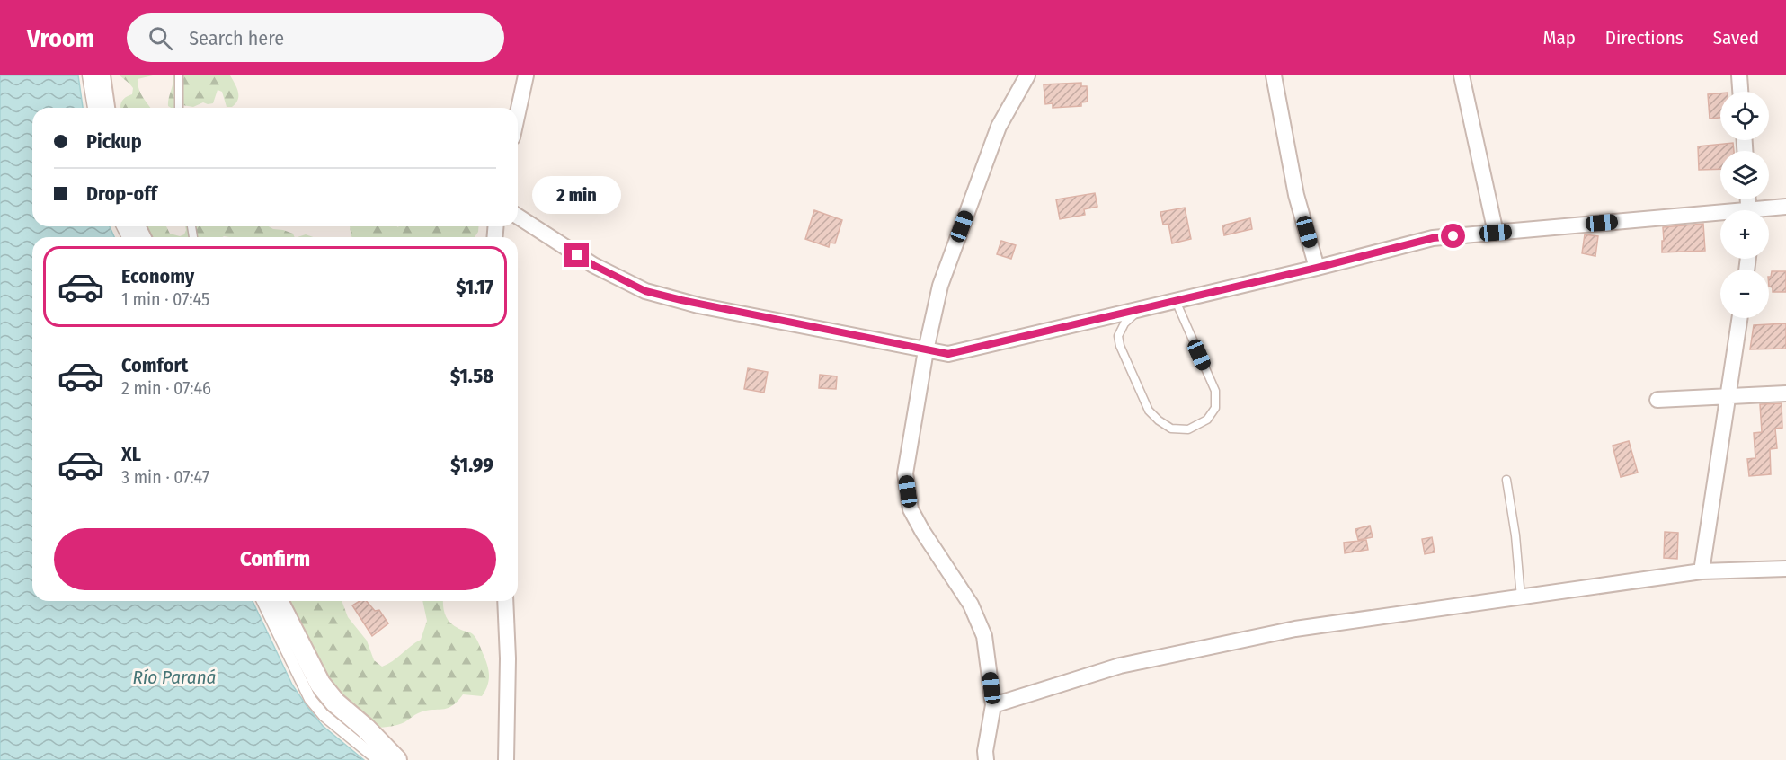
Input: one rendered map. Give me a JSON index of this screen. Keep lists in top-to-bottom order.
{
  "water": ["Río Paraná"],
  "page": {
    "header": "Vroom",
    "search": "Search here",
    "nav": ["Map", "Directions", "Saved"],
    "map_buttons": ["+", "−"],
    "banner": ["Pickup", "Drop-off"],
    "bubble": "2 min",
    "list": [
      {
        "name": "Economy",
        "note": "1 min · 07:45",
        "value": "$1.17"
      },
      {
        "name": "Comfort",
        "note": "2 min · 07:46",
        "value": "$1.58"
      },
      {
        "name": "XL",
        "note": "3 min · 07:47",
        "value": "$1.99"
      }
    ],
    "buttons": "Confirm"
  }
}
